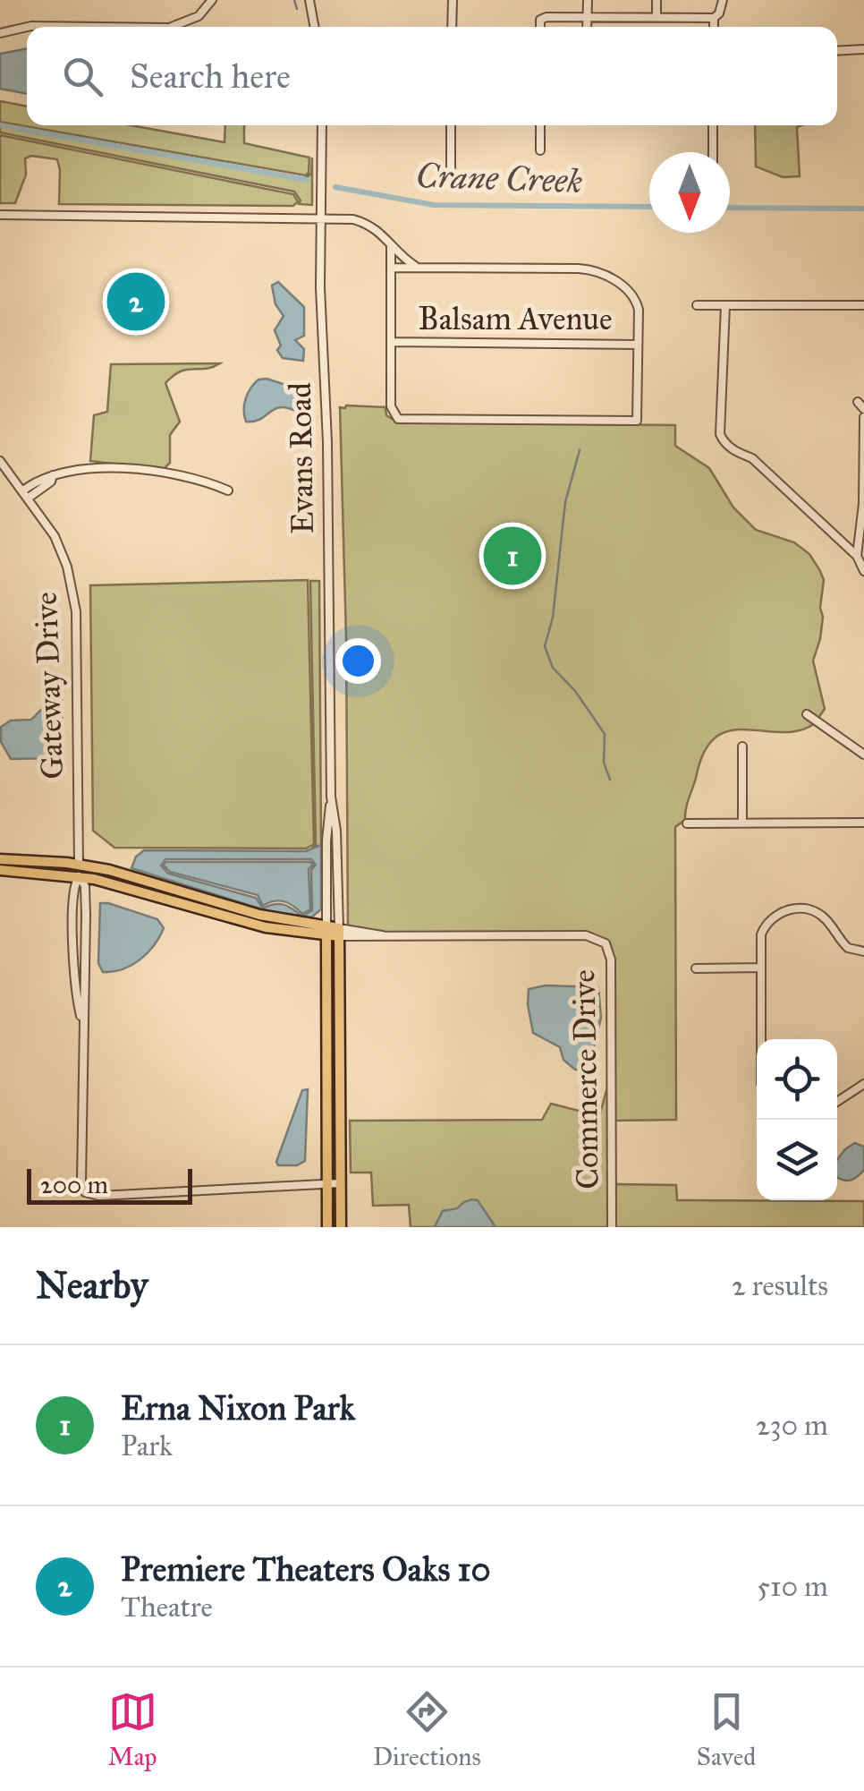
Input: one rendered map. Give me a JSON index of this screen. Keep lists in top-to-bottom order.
{
  "streets": {
    "street": [
      "Balsam Avenue",
      "Evans Road",
      "Gateway Drive",
      "Commerce Drive"
    ]
  },
  "crossings": [
    ["Evans Road", "Commerce Drive"]
  ],
  "water": ["Crane Creek"],
  "scale_bar": "200 m",
  "north": "bottom",
  "page": {
    "search": "Search here",
    "pins": ["2", "1"],
    "scale": "200 m",
    "heading": ["Nearby", "2 results"],
    "list": [
      {
        "mark": "1",
        "name": "Erna Nixon Park",
        "note": "Park",
        "value": "230 m"
      },
      {
        "mark": "2",
        "name": "Premiere Theaters Oaks 10",
        "note": "Theatre",
        "value": "510 m"
      }
    ],
    "nav": ["Map", "Directions", "Saved"]
  }
}
